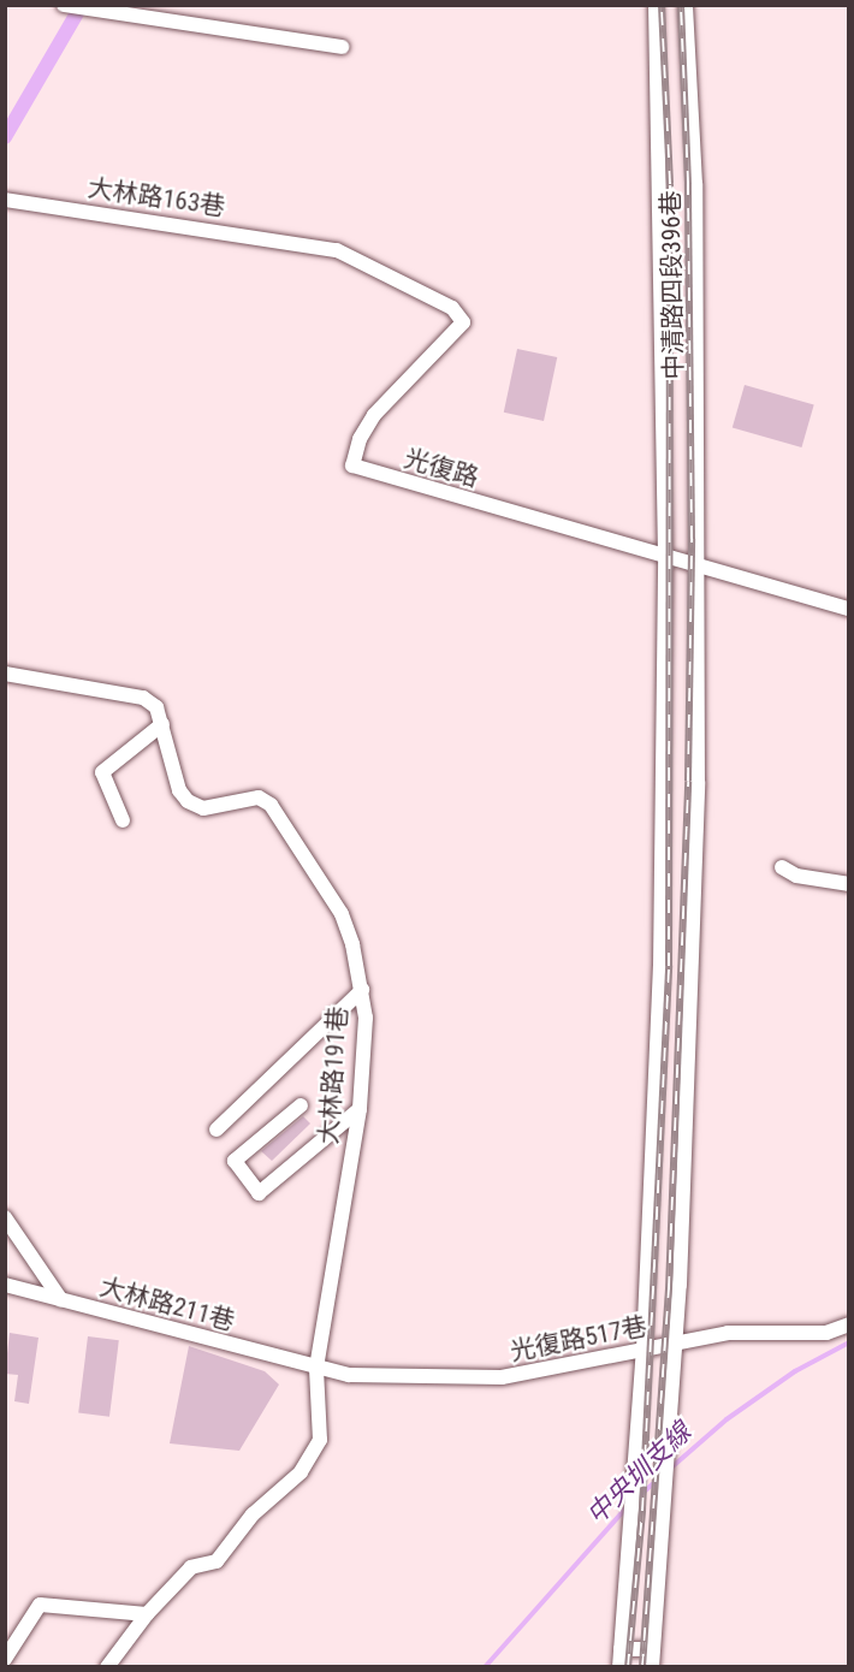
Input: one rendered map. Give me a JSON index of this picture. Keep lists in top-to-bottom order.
{
  "streets": {
    "street": [
      "大林路163巷",
      "中清路四段396巷",
      "光復路",
      "大林路191巷",
      "大林路211巷",
      "光復路517巷"
    ]
  },
  "crossings": [
    ["大林路163巷", "光復路"],
    ["中清路四段396巷", "光復路"],
    ["中清路四段396巷", "光復路517巷"],
    ["大林路191巷", "大林路211巷"],
    ["大林路191巷", "光復路517巷"],
    ["大林路211巷", "光復路517巷"]
  ],
  "water": ["中央圳支線"]
}
